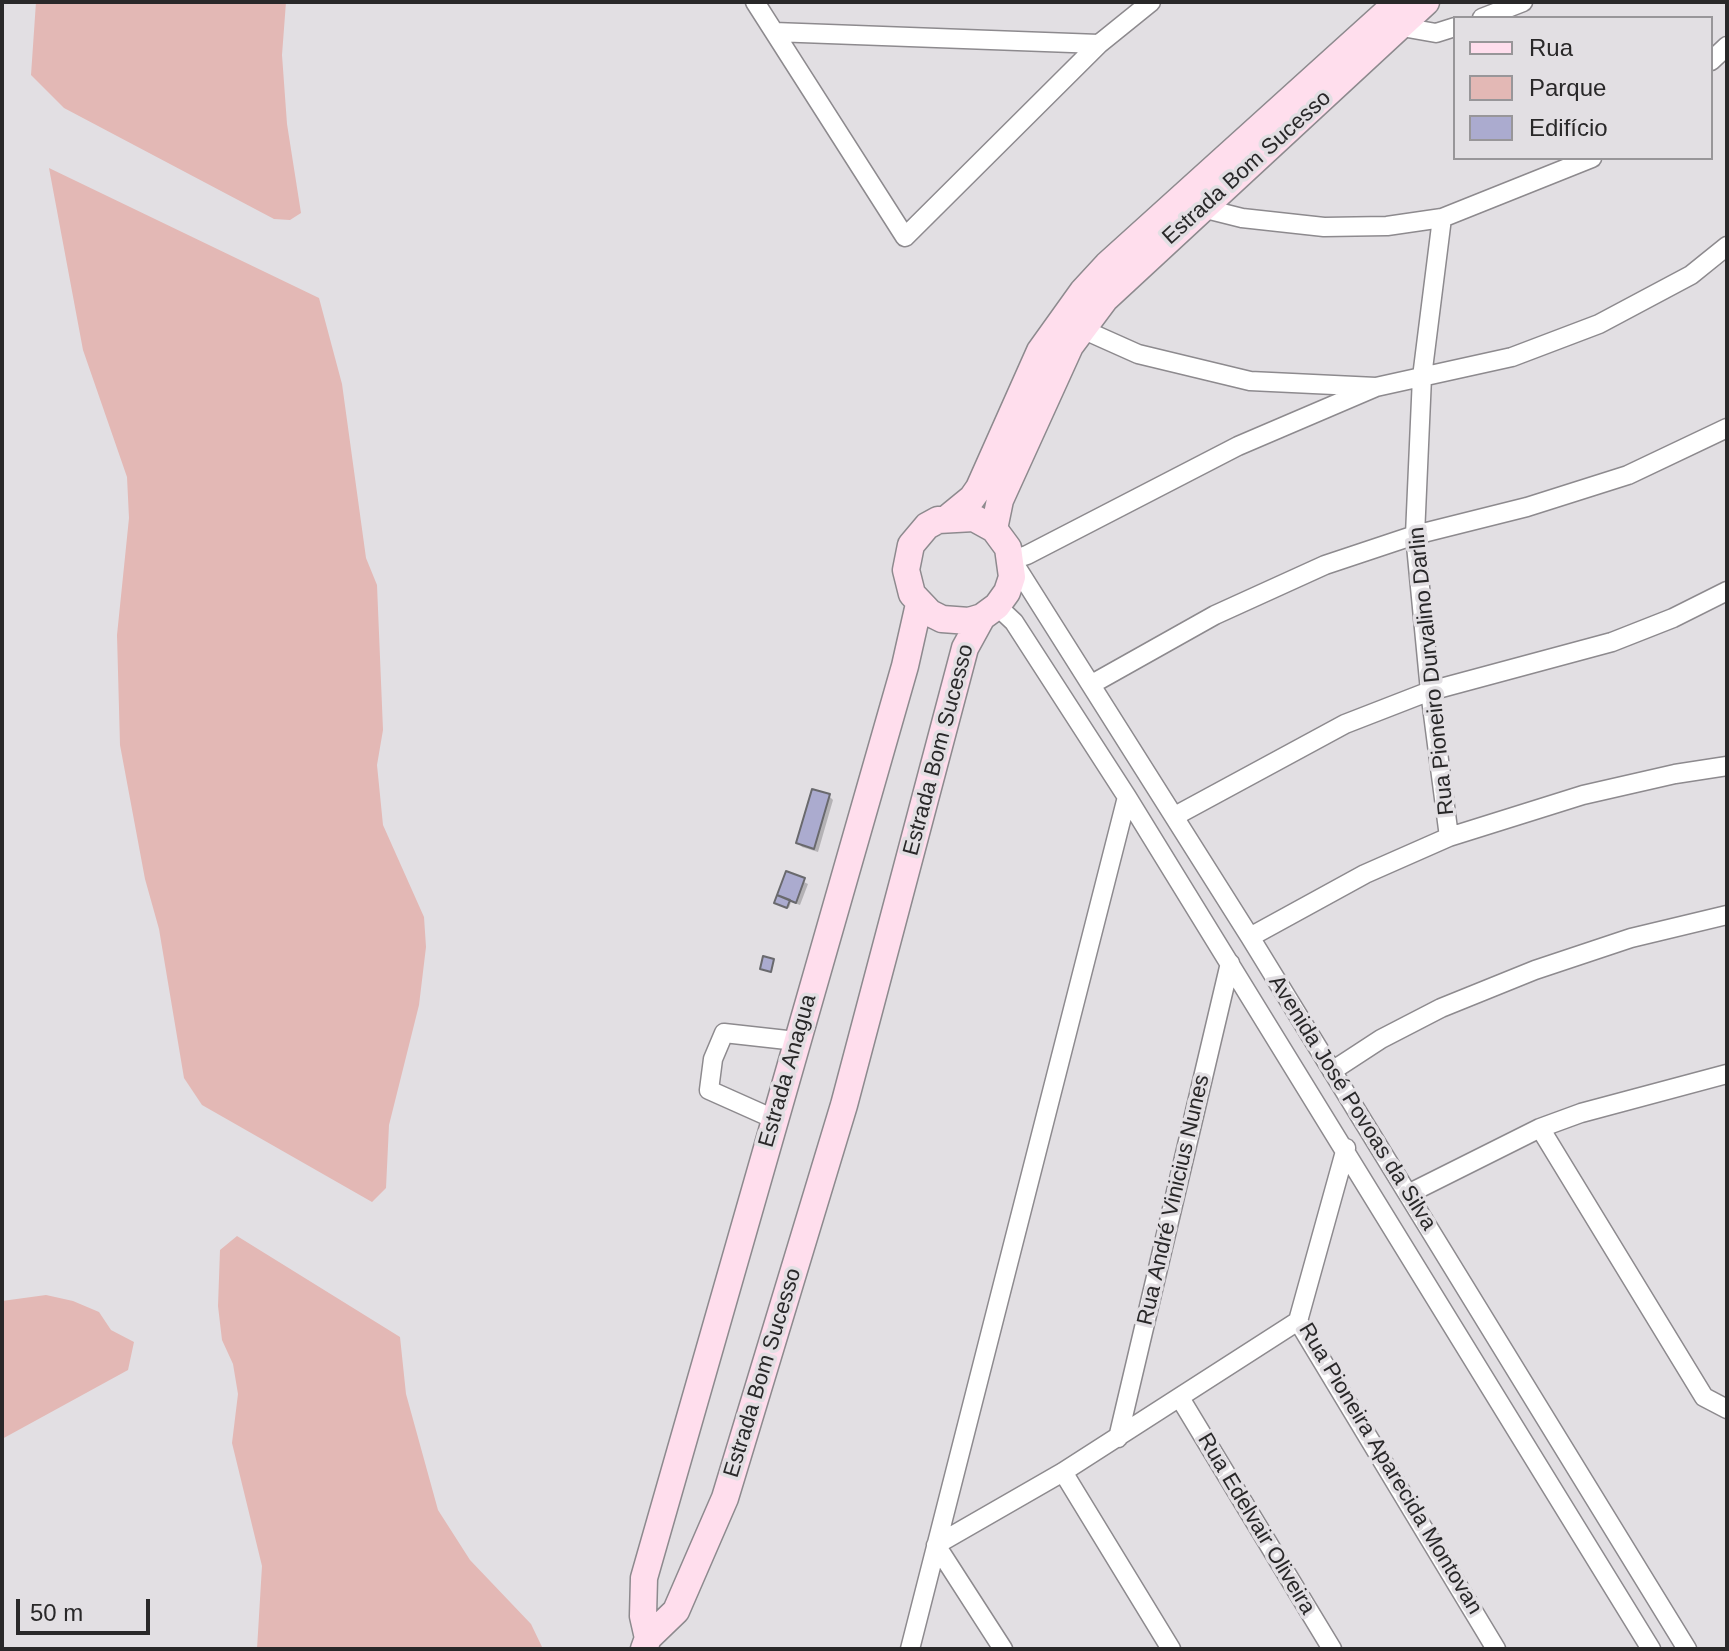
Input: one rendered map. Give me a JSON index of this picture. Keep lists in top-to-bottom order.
{
  "streets": {
    "main road": ["Estrada Bom Sucesso", "Estrada Anagua"],
    "street": [
      "Rua Pioneiro Durvalino Darlin",
      "Avenida José Povoas da Silva",
      "Rua André Vinicius Nunes",
      "Rua Pioneira Aparecida Montovan",
      "Rua Edelvair Oliveira"
    ]
  },
  "crossings": [
    ["Estrada Bom Sucesso", "Estrada Anagua"],
    ["Estrada Bom Sucesso", "Avenida José Povoas da Silva"],
    ["Estrada Anagua", "Avenida José Povoas da Silva"],
    ["Avenida José Povoas da Silva", "Rua André Vinicius Nunes"],
    ["Avenida José Povoas da Silva", "Rua Pioneira Aparecida Montovan"]
  ],
  "legend": ["Rua", "Parque", "Edifício"],
  "scale_bar": "50 m"
}
